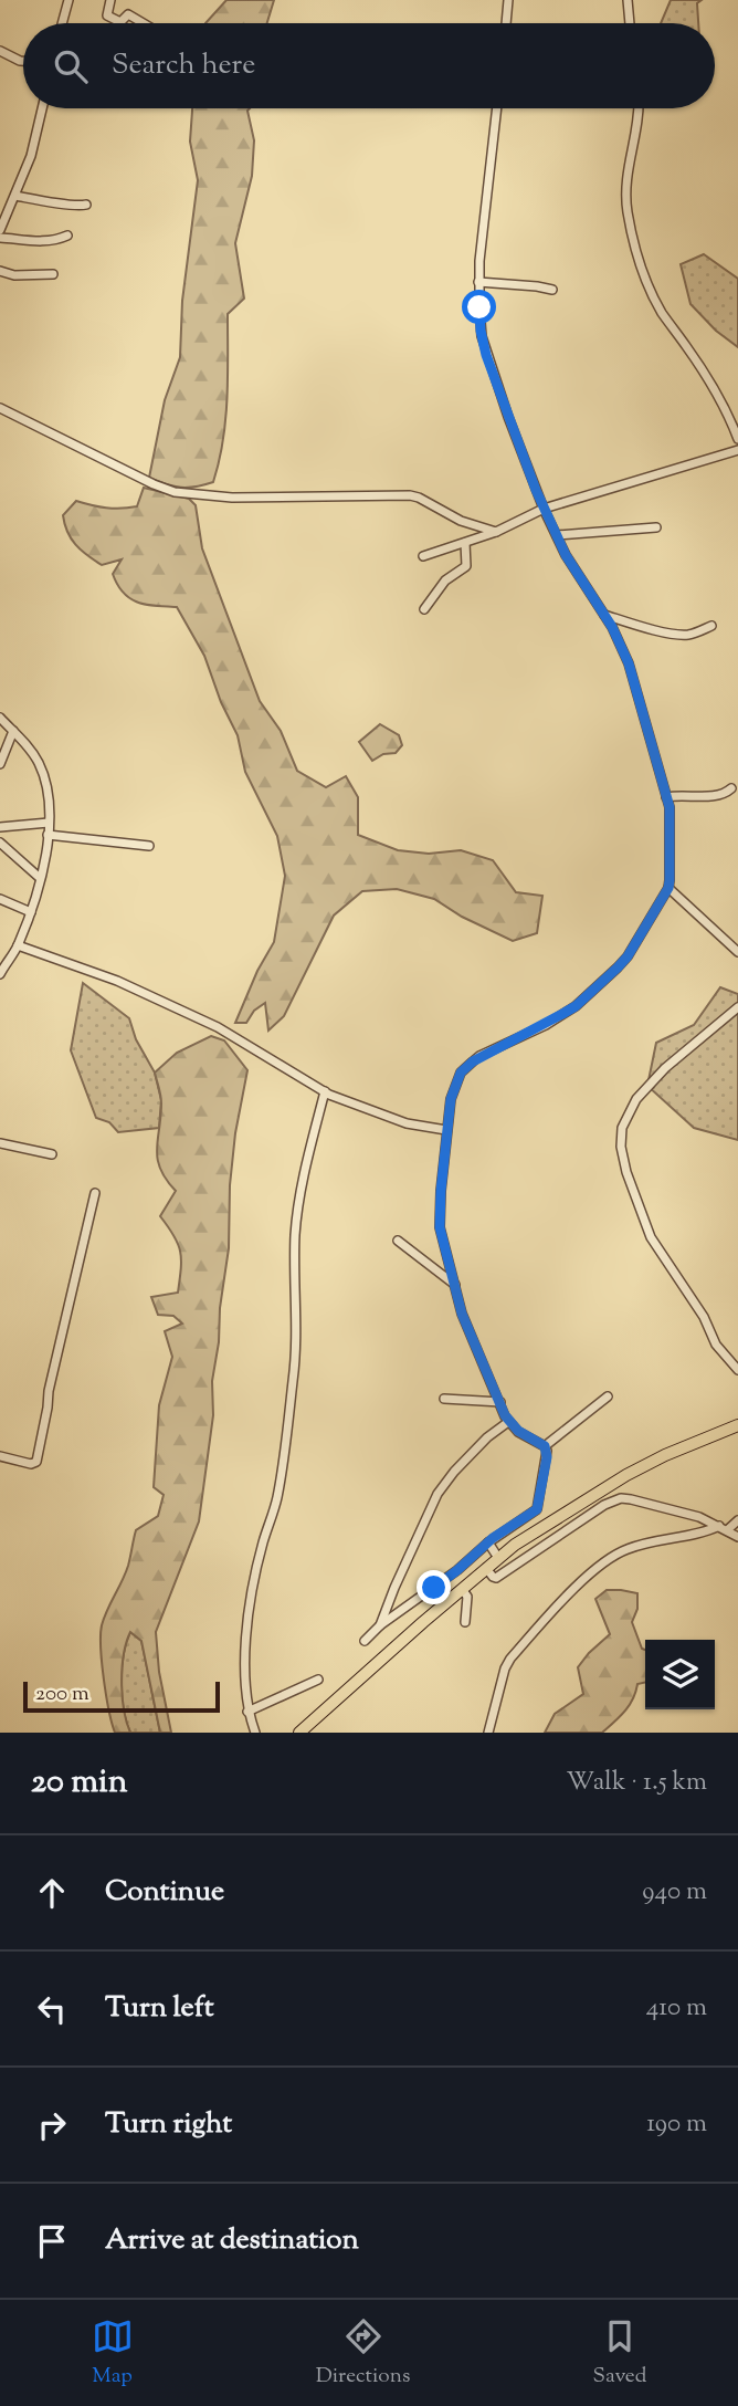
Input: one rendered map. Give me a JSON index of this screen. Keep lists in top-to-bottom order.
{
  "scale_bar": "200 m",
  "page": {
    "search": "Search here",
    "scale": "200 m",
    "heading": ["20 min", "Walk · 1.5 km"],
    "list": [
      ["Continue", "940 m"],
      ["Turn left", "410 m"],
      ["Turn right", "190 m"],
      "Arrive at destination"
    ],
    "nav": ["Map", "Directions", "Saved"]
  }
}
